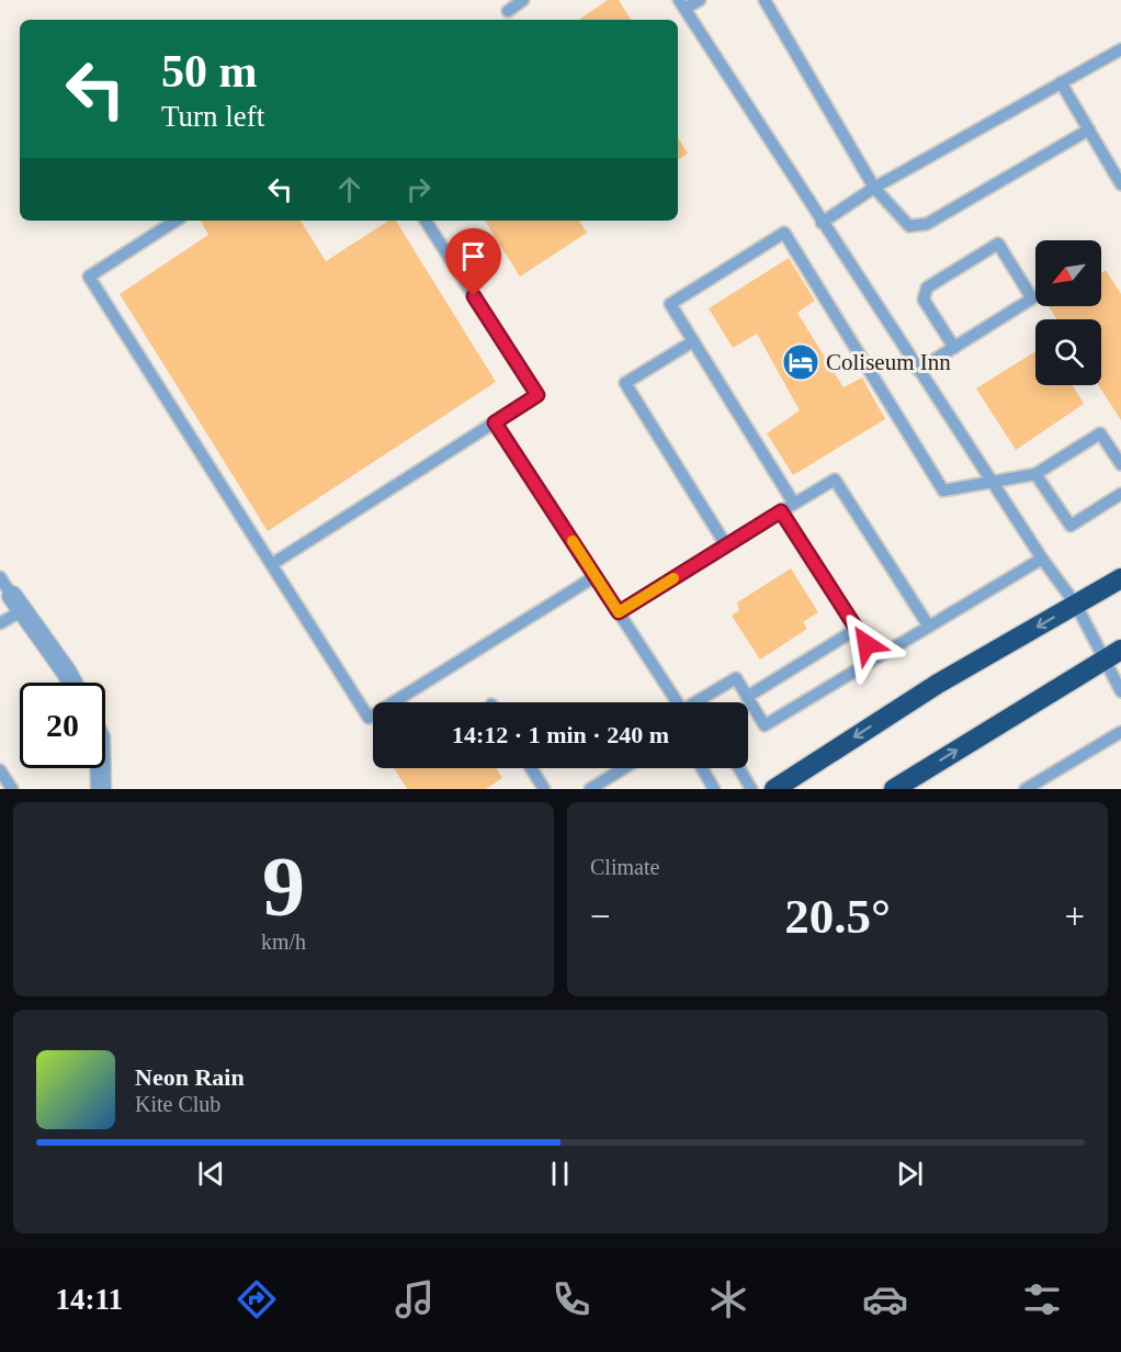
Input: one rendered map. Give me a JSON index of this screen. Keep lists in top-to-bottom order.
{
  "places": {
    "hotel": ["Coliseum Inn"]
  },
  "north": "bottom left",
  "page": {
    "turn": ["50 m", "Turn left"],
    "limit": "20",
    "trip": "14:12 · 1 min · 240 m",
    "tile": [
      ["9", "km/h"],
      "Climate"
    ],
    "heat": ["−", "20.5°", "+"],
    "song": ["Neon Rain", "Kite Club"],
    "tabs": "14:11"
  }
}
